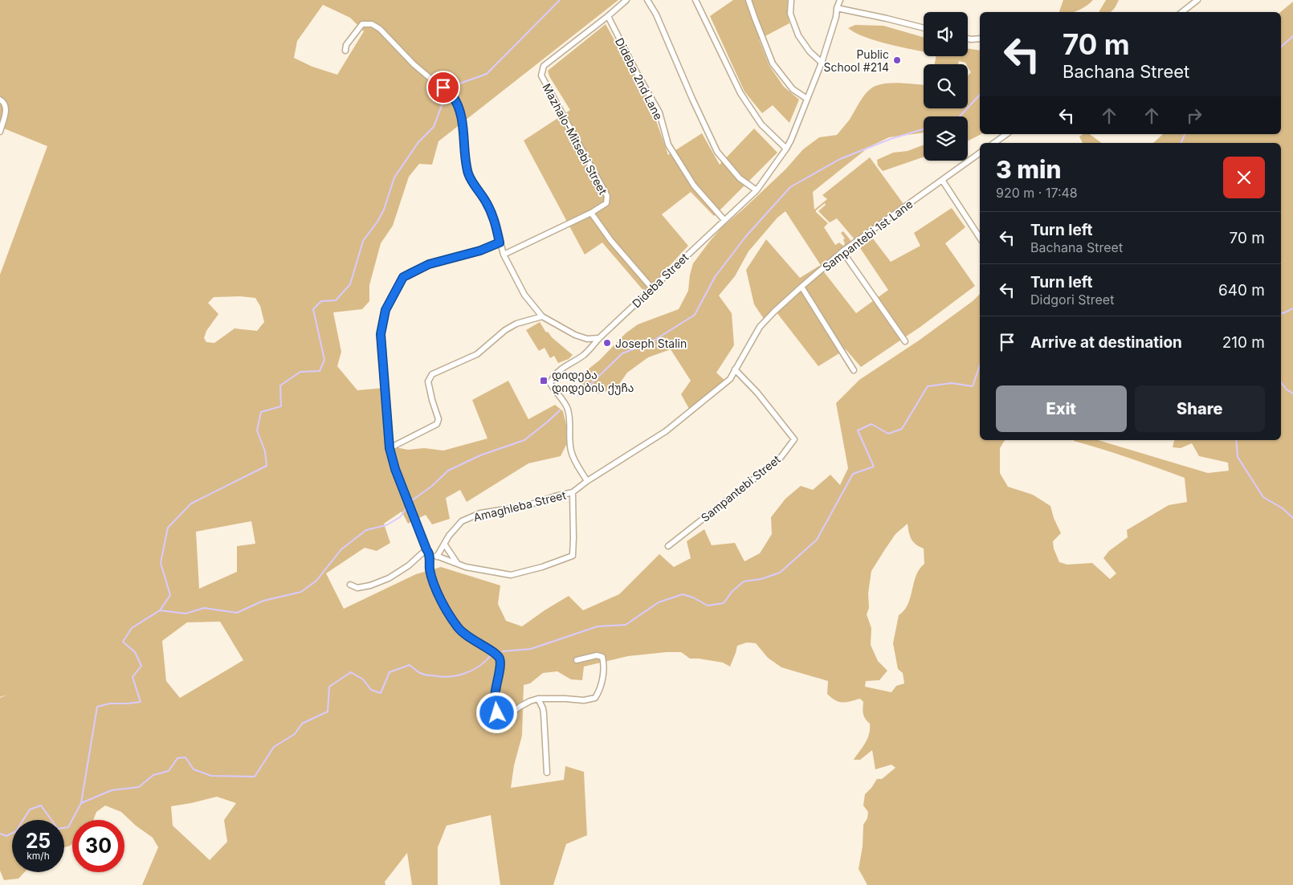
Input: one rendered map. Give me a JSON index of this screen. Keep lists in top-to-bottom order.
{
  "streets": {
    "street": [
      "Dideba 2nd Lane",
      "Mazhalo-Mitsebi Street",
      "Sampantebi 1st Lane",
      "Dideba Street",
      "Sampantebi Street",
      "Amaghleba Street"
    ]
  },
  "crossings": [
    ["Dideba 2nd Lane", "Mazhalo-Mitsebi Street"],
    ["Dideba 2nd Lane", "Dideba Street"],
    ["Sampantebi 1st Lane", "Sampantebi Street"]
  ],
  "places": {
    "other": ["Public School #214", "Joseph Stalin"],
    "transit": ["დიდება დიდების ქუჩა"]
  },
  "page": {
    "turn": ["70 m", "Bachana Street"],
    "heading": ["3 min", "920 m · 17:48"],
    "list": [
      {
        "name": "Turn left",
        "note": "Bachana Street",
        "value": "70 m"
      },
      {
        "name": "Turn left",
        "note": "Didgori Street",
        "value": "640 m"
      },
      {
        "name": "Arrive at destination",
        "value": "210 m"
      }
    ],
    "buttons": ["Exit", "Share"],
    "speed": "25 km/h",
    "limit": "30"
  }
}
